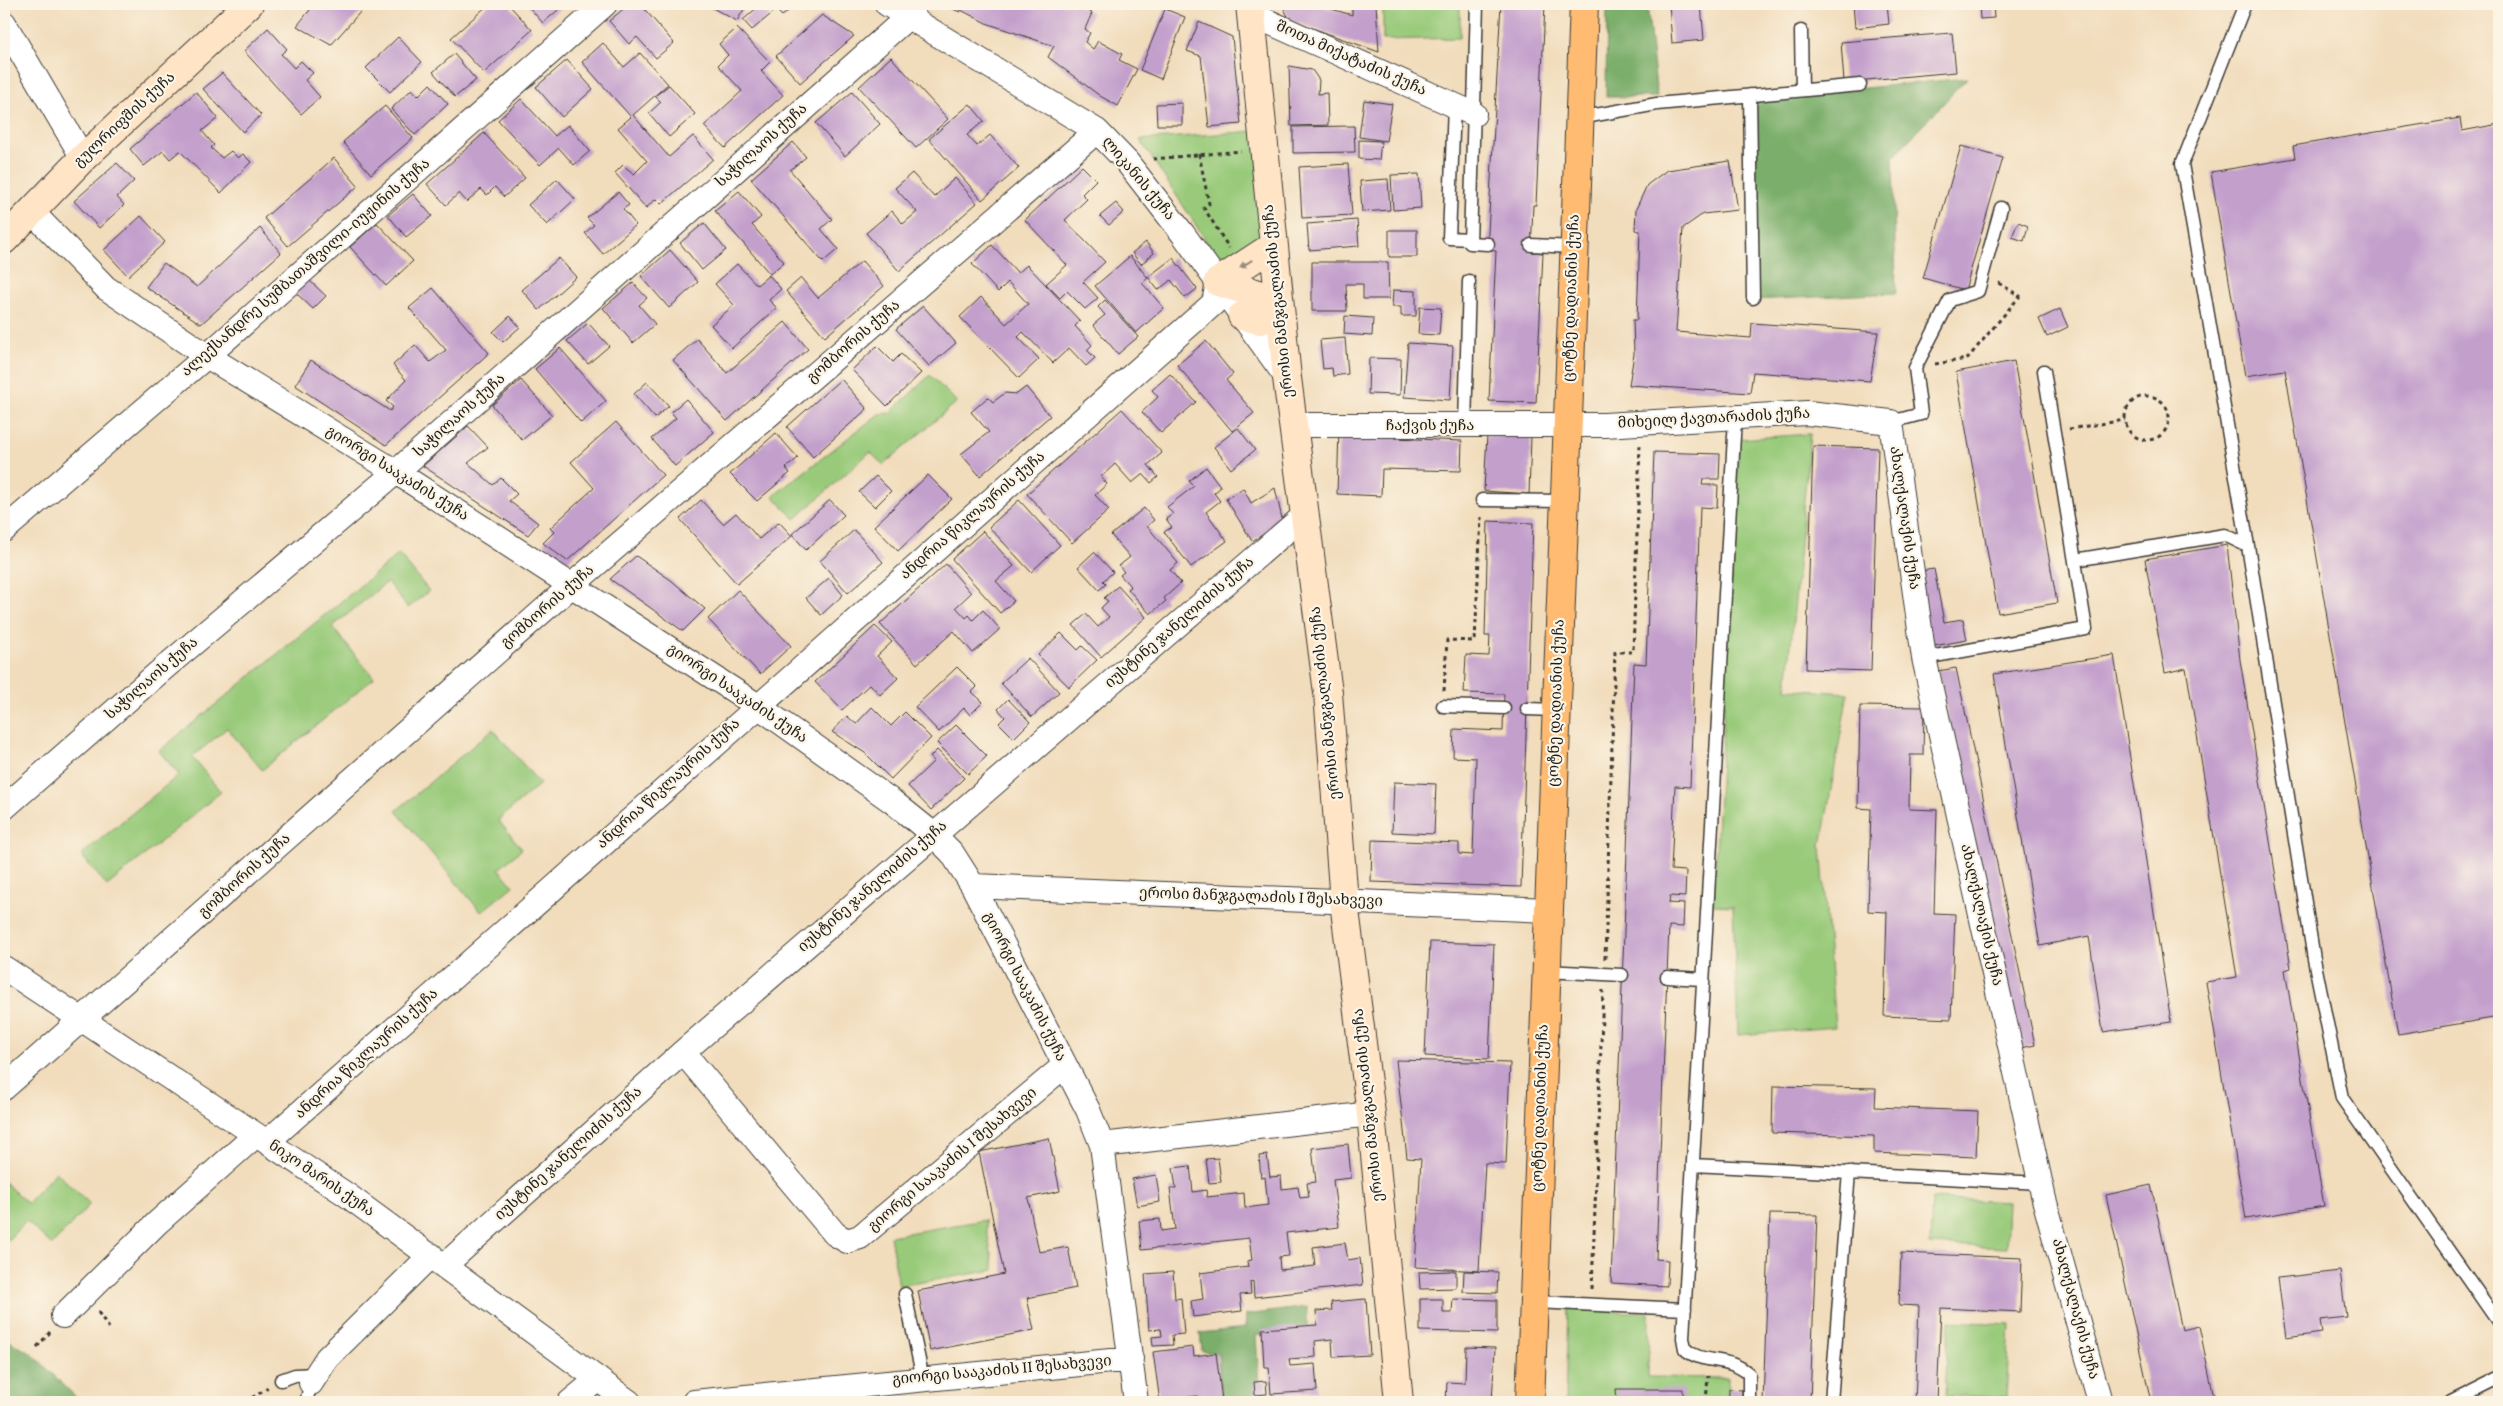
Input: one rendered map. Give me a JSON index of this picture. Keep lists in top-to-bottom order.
{
  "streets": {
    "main road": ["ცოტნე დადიანის ქუჩა"],
    "street": [
      "შოთა მიქატაძის ქუჩა",
      "გულრიფშის ქუჩა",
      "საჭილაოს ქუჩა",
      "ლიკანის ქუჩა",
      "ალექსანდრე სუმბათაშვილი-იუჟინის ქუჩა",
      "ეროსი მანჯგალაძის ქუჩა",
      "გომბორის ქუჩა",
      "მიხეილ ქავთარაძის ქუჩა",
      "ჩაქვის ქუჩა",
      "გიორგი სააკაძის ქუჩა",
      "ანდრია წიკლაურის ქუჩა",
      "ახალქალაქის ქუჩა",
      "იუსტინე ჯანელიძის ქუჩა",
      "ეროსი მანჯგალაძის I შესახვევი",
      "გიორგი სააკაძის I შესახვევი",
      "ნიკო მარის ქუჩა",
      "გიორგი სააკაძის II შესახვევი"
    ]
  },
  "crossings": [
    ["შოთა მიქატაძის ქუჩა", "ეროსი მანჯგალაძის ქუჩა"],
    ["გულრიფშის ქუჩა", "გიორგი სააკაძის ქუჩა"],
    ["საჭილაოს ქუჩა", "ლიკანის ქუჩა"],
    ["საჭილაოს ქუჩა", "გიორგი სააკაძის ქუჩა"],
    ["ლიკანის ქუჩა", "ეროსი მანჯგალაძის ქუჩა"],
    ["ლიკანის ქუჩა", "გომბორის ქუჩა"],
    ["ლიკანის ქუჩა", "ანდრია წიკლაურის ქუჩა"],
    ["ალექსანდრე სუმბათაშვილი-იუჟინის ქუჩა", "გიორგი სააკაძის ქუჩა"],
    ["ცოტნე დადიანის ქუჩა", "მიხეილ ქავთარაძის ქუჩა"],
    ["ცოტნე დადიანის ქუჩა", "ჩაქვის ქუჩა"],
    ["ცოტნე დადიანის ქუჩა", "ეროსი მანჯგალაძის I შესახვევი"],
    ["ეროსი მანჯგალაძის ქუჩა", "ჩაქვის ქუჩა"],
    ["ეროსი მანჯგალაძის ქუჩა", "იუსტინე ჯანელიძის ქუჩა"],
    ["ეროსი მანჯგალაძის ქუჩა", "ეროსი მანჯგალაძის I შესახვევი"],
    ["გომბორის ქუჩა", "გიორგი სააკაძის ქუჩა"],
    ["გომბორის ქუჩა", "ნიკო მარის ქუჩა"],
    ["მიხეილ ქავთარაძის ქუჩა", "ჩაქვის ქუჩა"],
    ["მიხეილ ქავთარაძის ქუჩა", "ახალქალაქის ქუჩა"],
    ["გიორგი სააკაძის ქუჩა", "ანდრია წიკლაურის ქუჩა"],
    ["გიორგი სააკაძის ქუჩა", "იუსტინე ჯანელიძის ქუჩა"],
    ["გიორგი სააკაძის ქუჩა", "ეროსი მანჯგალაძის I შესახვევი"],
    ["გიორგი სააკაძის ქუჩა", "გიორგი სააკაძის I შესახვევი"],
    ["გიორგი სააკაძის ქუჩა", "გიორგი სააკაძის II შესახვევი"],
    ["ანდრია წიკლაურის ქუჩა", "ნიკო მარის ქუჩა"],
    ["იუსტინე ჯანელიძის ქუჩა", "გიორგი სააკაძის I შესახვევი"],
    ["იუსტინე ჯანელიძის ქუჩა", "ნიკო მარის ქუჩა"]
  ]
}
